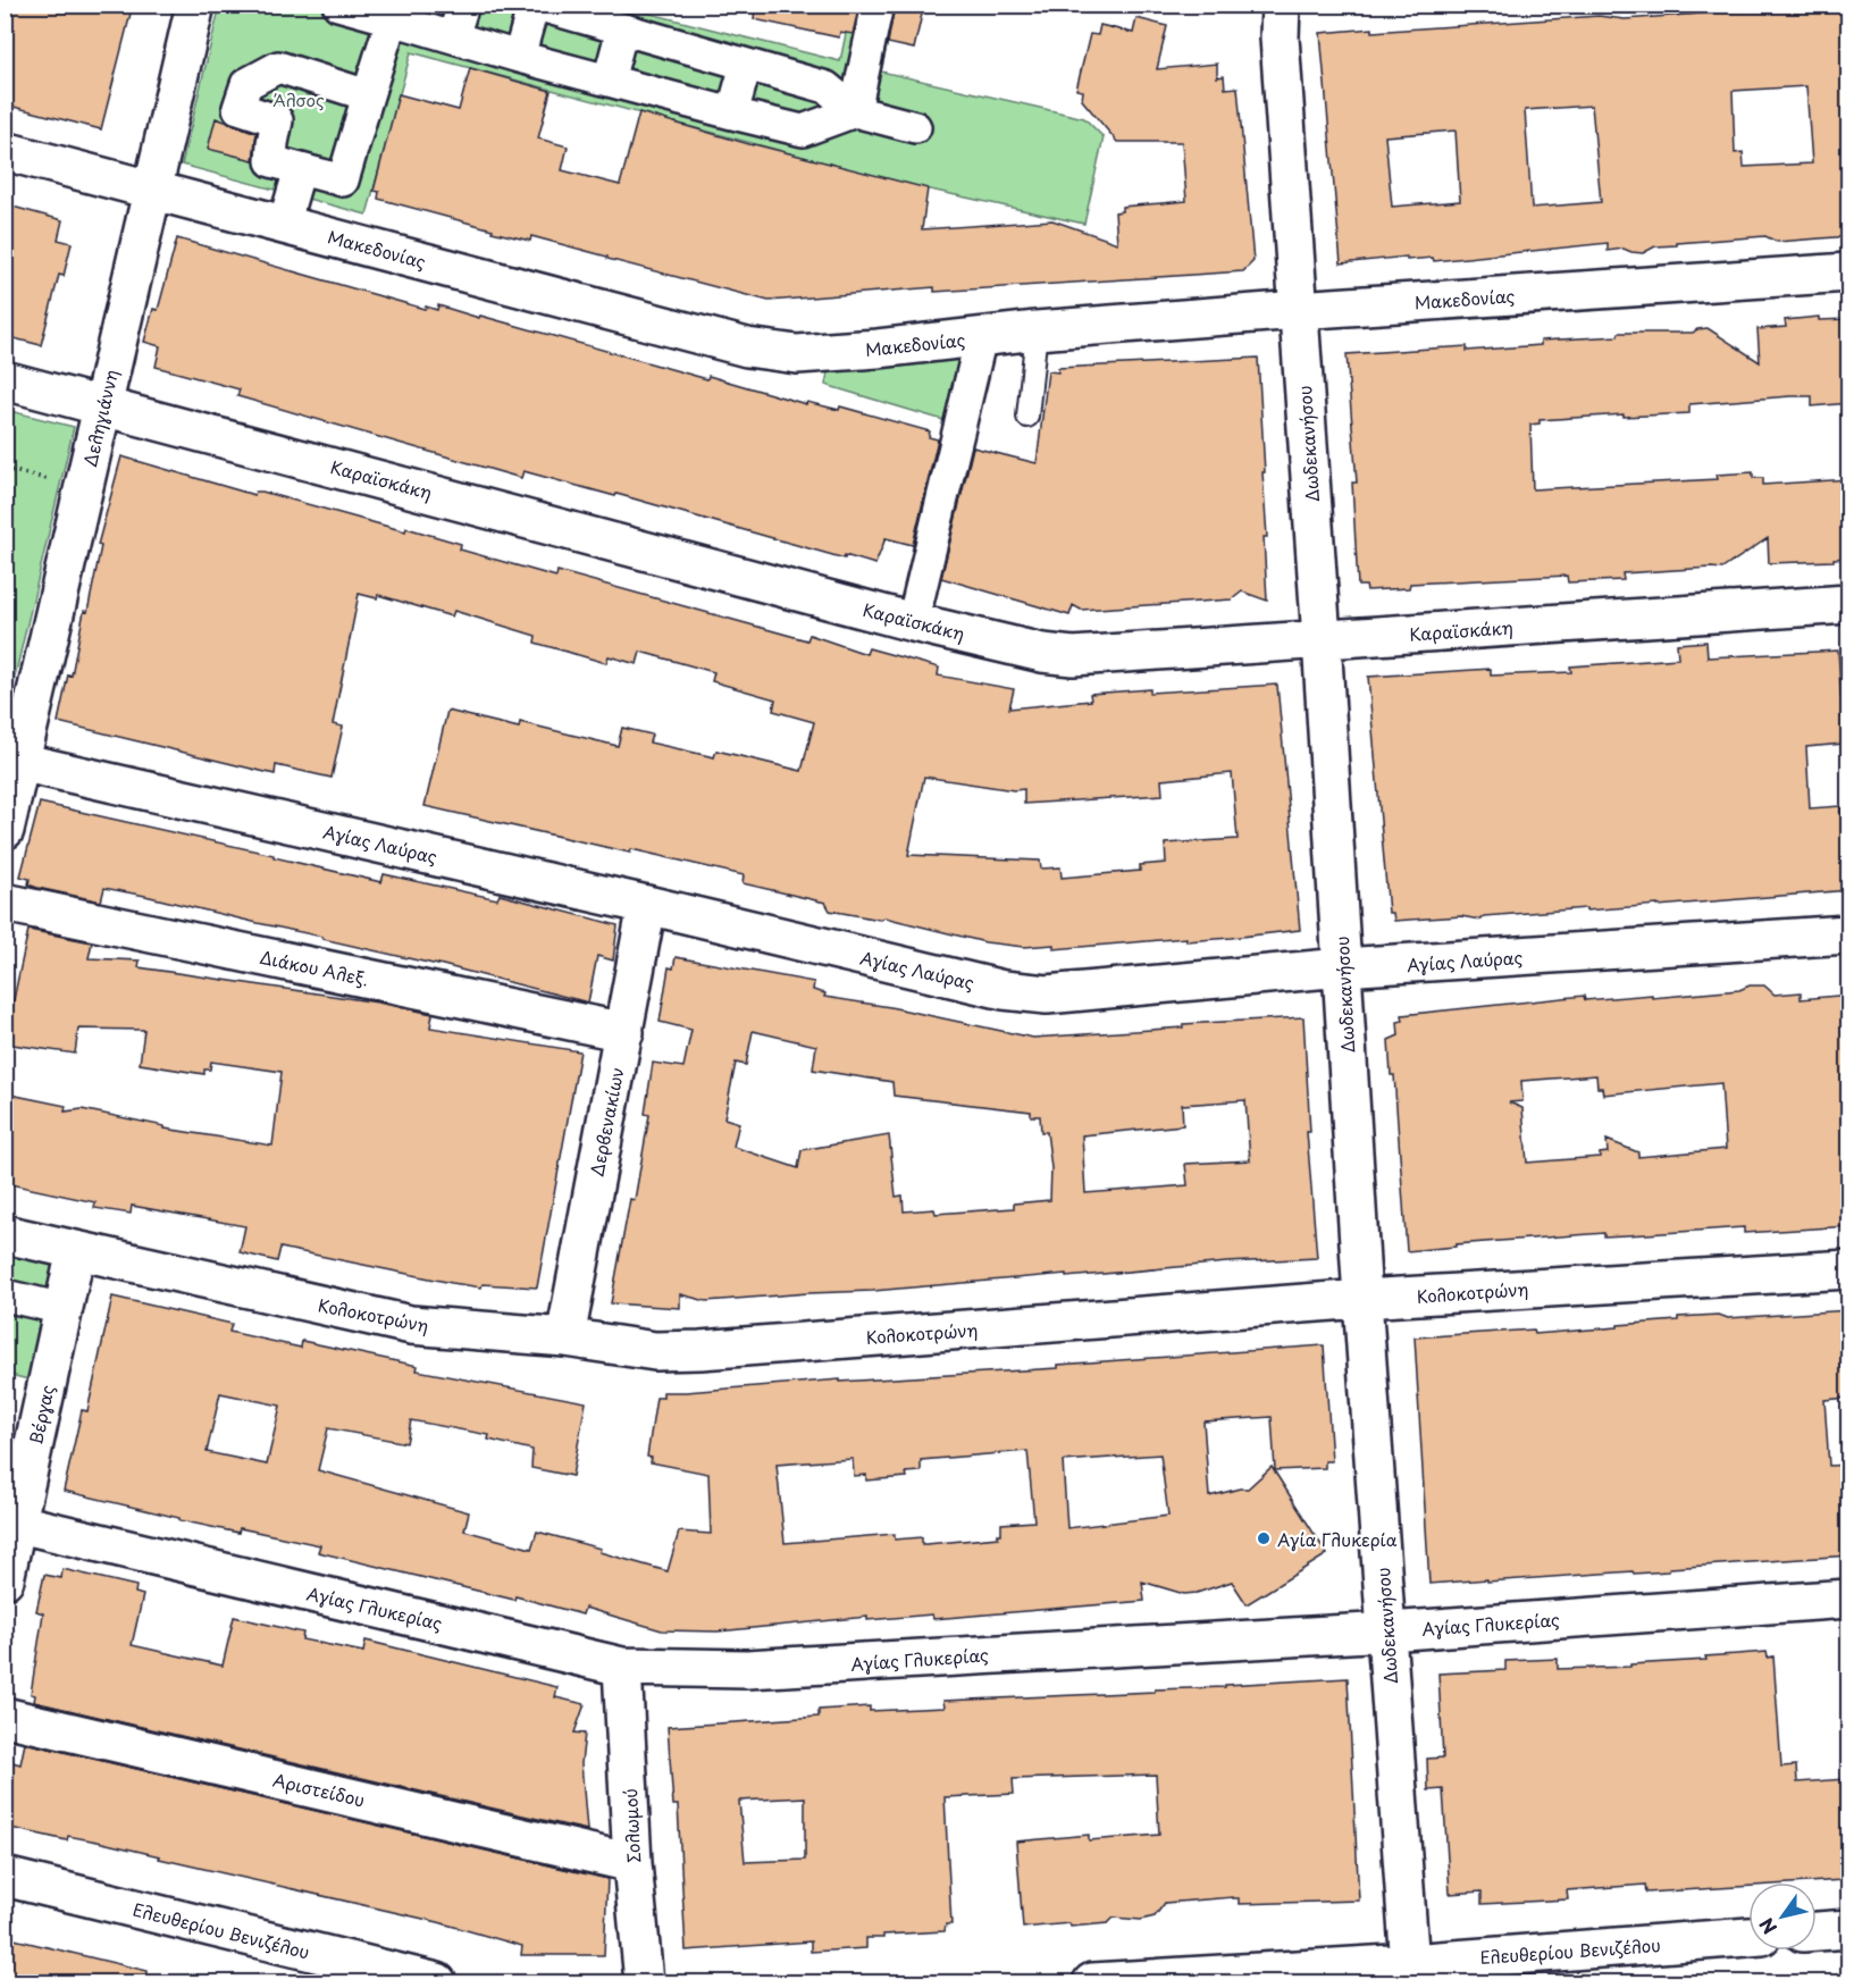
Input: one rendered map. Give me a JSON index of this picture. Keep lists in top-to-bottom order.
{
  "streets": {
    "street": [
      "Μακεδονίας",
      "Δεληγιάννη",
      "Δωδεκανήσου",
      "Καραϊσκάκη",
      "Αγίας Λαύρας",
      "Διάκου Αλεξ.",
      "Δερβενακίων",
      "Κολοκοτρώνη",
      "Βέργας",
      "Αγίας Γλυκερίας",
      "Αριστείδου",
      "Σολωμού",
      "Ελευθερίου Βενιζέλου"
    ]
  },
  "crossings": [
    ["Μακεδονίας", "Δεληγιάννη"],
    ["Μακεδονίας", "Δωδεκανήσου"],
    ["Δεληγιάννη", "Καραϊσκάκη"],
    ["Δεληγιάννη", "Αγίας Λαύρας"],
    ["Δωδεκανήσου", "Καραϊσκάκη"],
    ["Δωδεκανήσου", "Αγίας Λαύρας"],
    ["Δωδεκανήσου", "Κολοκοτρώνη"],
    ["Δωδεκανήσου", "Αγίας Γλυκερίας"],
    ["Δωδεκανήσου", "Ελευθερίου Βενιζέλου"],
    ["Αγίας Λαύρας", "Δερβενακίων"],
    ["Διάκου Αλεξ.", "Δερβενακίων"],
    ["Δερβενακίων", "Κολοκοτρώνη"],
    ["Κολοκοτρώνη", "Βέργας"],
    ["Βέργας", "Αγίας Γλυκερίας"],
    ["Αγίας Γλυκερίας", "Σολωμού"],
    ["Αριστείδου", "Σολωμού"]
  ],
  "parks": ["Άλσος"],
  "places": ["Αγία Γλυκερία"],
  "north": "bottom left"
}
